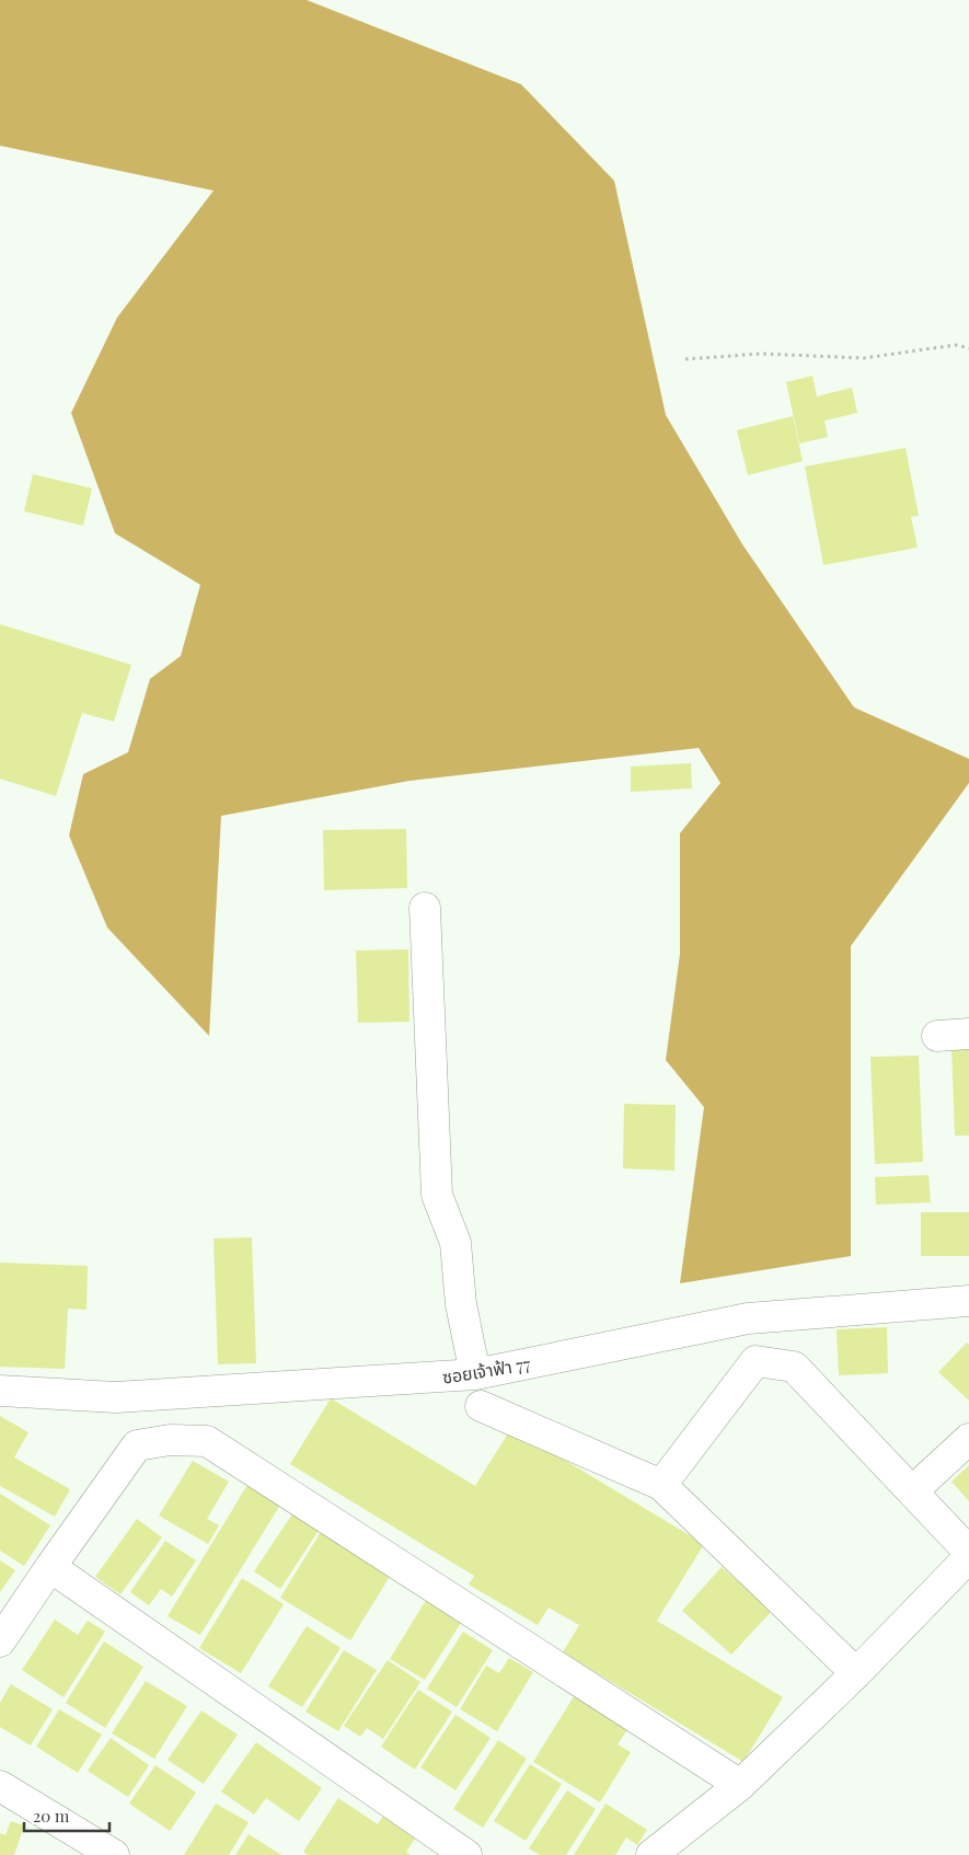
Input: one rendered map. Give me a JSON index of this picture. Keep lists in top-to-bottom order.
{
  "streets": {
    "street": ["ซอยเจ้าฟ้า 77"]
  },
  "scale_bar": "20 m"
}
